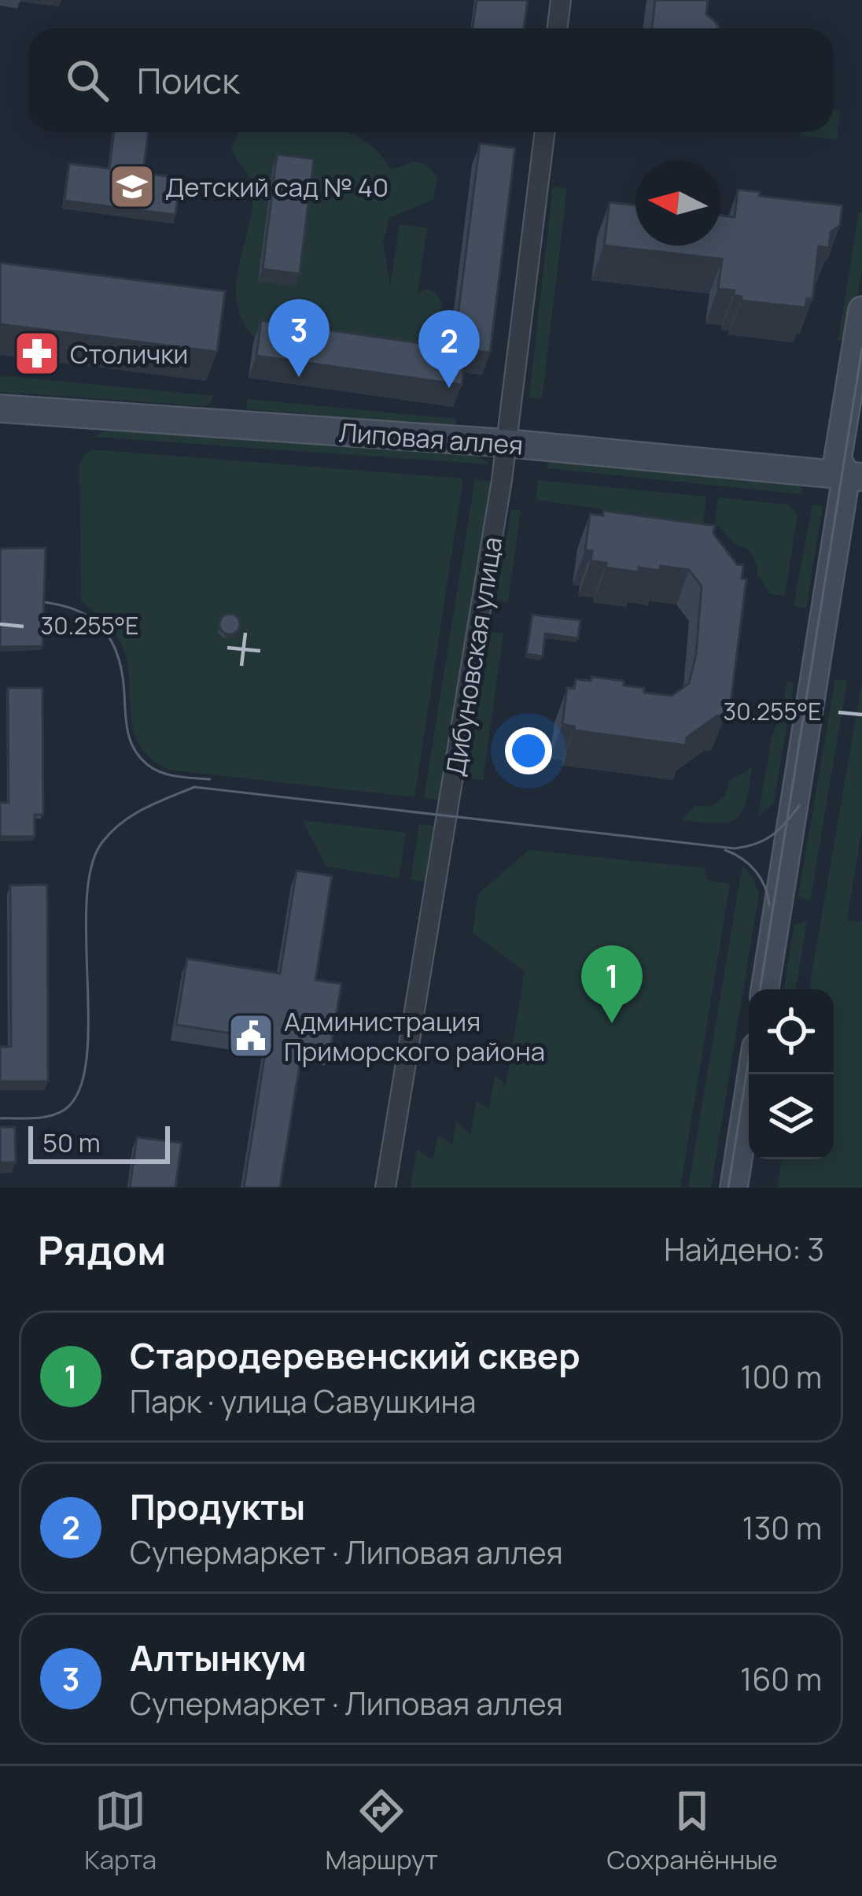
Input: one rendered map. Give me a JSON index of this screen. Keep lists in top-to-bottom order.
{
  "streets": {
    "main road": ["Липовая аллея"],
    "street": ["Дибуновская улица"]
  },
  "crossings": [
    ["Липовая аллея", "Дибуновская улица"]
  ],
  "places": {
    "school or university": ["Детский сад № 40"],
    "pharmacy": ["Столички"],
    "public building": ["Администрация Приморского района"]
  },
  "scale_bar": "50 m",
  "north": "left",
  "page": {
    "search": "Поиск",
    "pins": ["3", "2", "1"],
    "scale": "50 m",
    "heading": ["Рядом", "Найдено: 3"],
    "list": [
      {
        "mark": "1",
        "name": "Стародеревенский сквер",
        "note": "Парк · улица Савушкина",
        "value": "100 m"
      },
      {
        "mark": "2",
        "name": "Продукты",
        "note": "Супермаркет · Липовая аллея",
        "value": "130 m"
      },
      {
        "mark": "3",
        "name": "Алтынкум",
        "note": "Супермаркет · Липовая аллея",
        "value": "160 m"
      }
    ],
    "nav": ["Карта", "Маршрут", "Сохранённые"]
  },
  "coordinates": ["30.255°E"]
}
